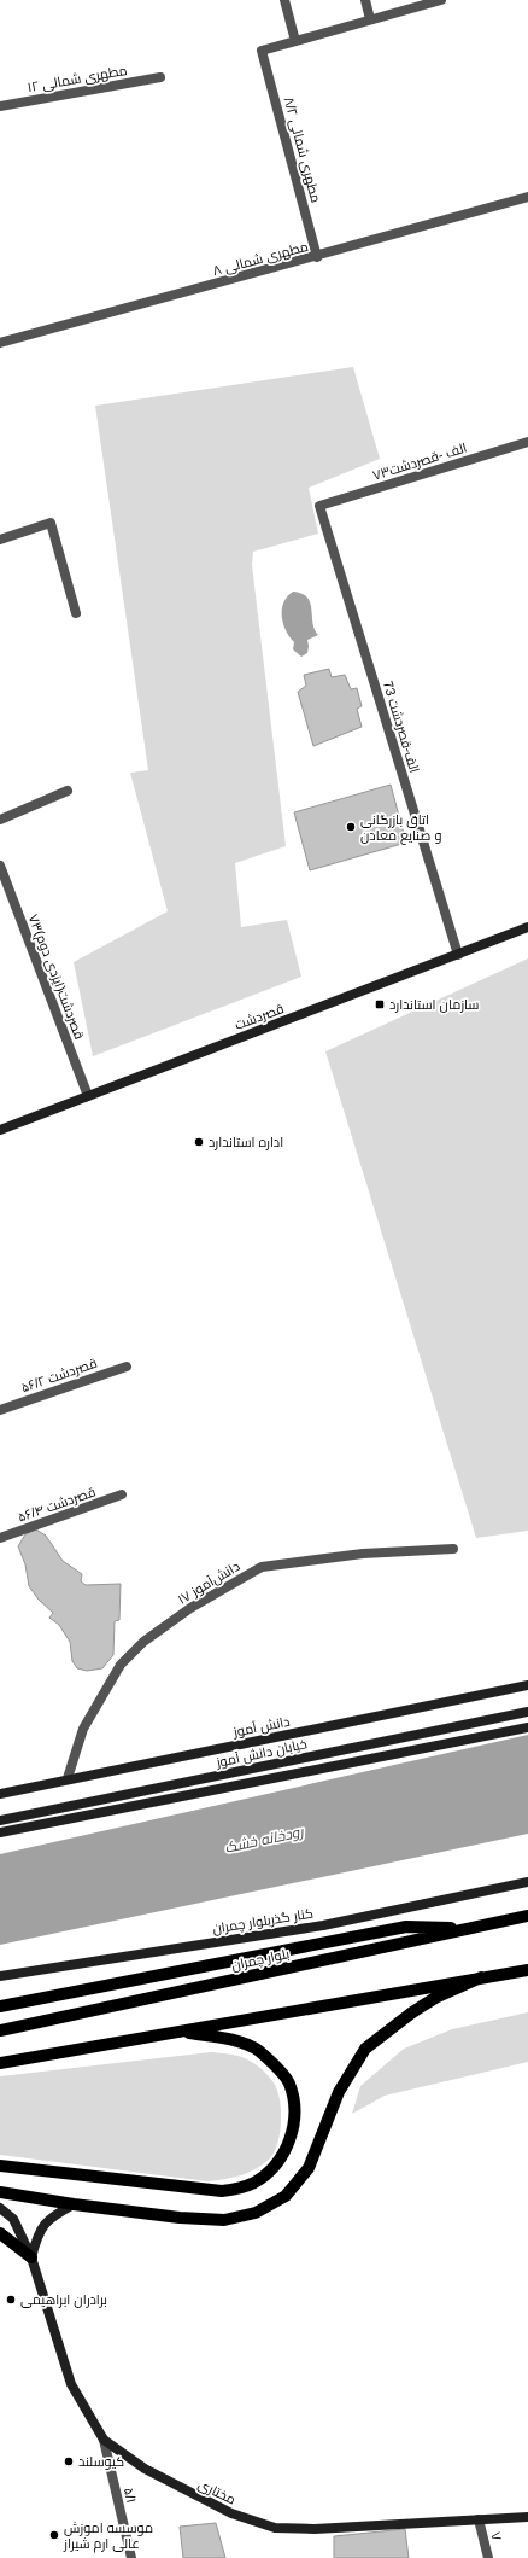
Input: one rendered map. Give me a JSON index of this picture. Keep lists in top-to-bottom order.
{
  "streets": {
    "main road": [
      "قصردشت",
      "دانش آموز",
      "خیابان دانش آموز",
      "کنار گذربلوار چمران",
      "بلوار چمران",
      "مختاری"
    ],
    "street": [
      "۱۲ مطهری شمالی",
      "۸/۲ مطهری شمالی",
      "۸ مطهری شمالی",
      "الف -قصردشت۷۳",
      "73 الف-قصردشت",
      "۷۳قصردشت(ایزدی دوم)",
      "۵۶/۲ قصردشت",
      "۵۶/۴ قصردشت",
      "دانش‌آموز ۱۷",
      "۵/۱",
      "۷"
    ]
  },
  "crossings": [
    ["۸/۲ مطهری شمالی", "۸ مطهری شمالی"],
    ["الف -قصردشت۷۳", "73 الف-قصردشت"],
    ["73 الف-قصردشت", "قصردشت"],
    ["۷۳قصردشت(ایزدی دوم)", "قصردشت"],
    ["دانش‌آموز ۱۷", "دانش آموز"],
    ["مختاری", "۵/۱"],
    ["مختاری", "۷"]
  ],
  "water": ["رودخانه خشک"],
  "places": {
    "other": [
      "اتاق بازرگانی و صنایع معادن",
      "اداره استاندارد",
      "برادران ابراهیمی",
      "کیوسلند",
      "موسسه اموزش عالی ارم شیراز"
    ],
    "transit": ["سازمان استاندارد"]
  }
}
